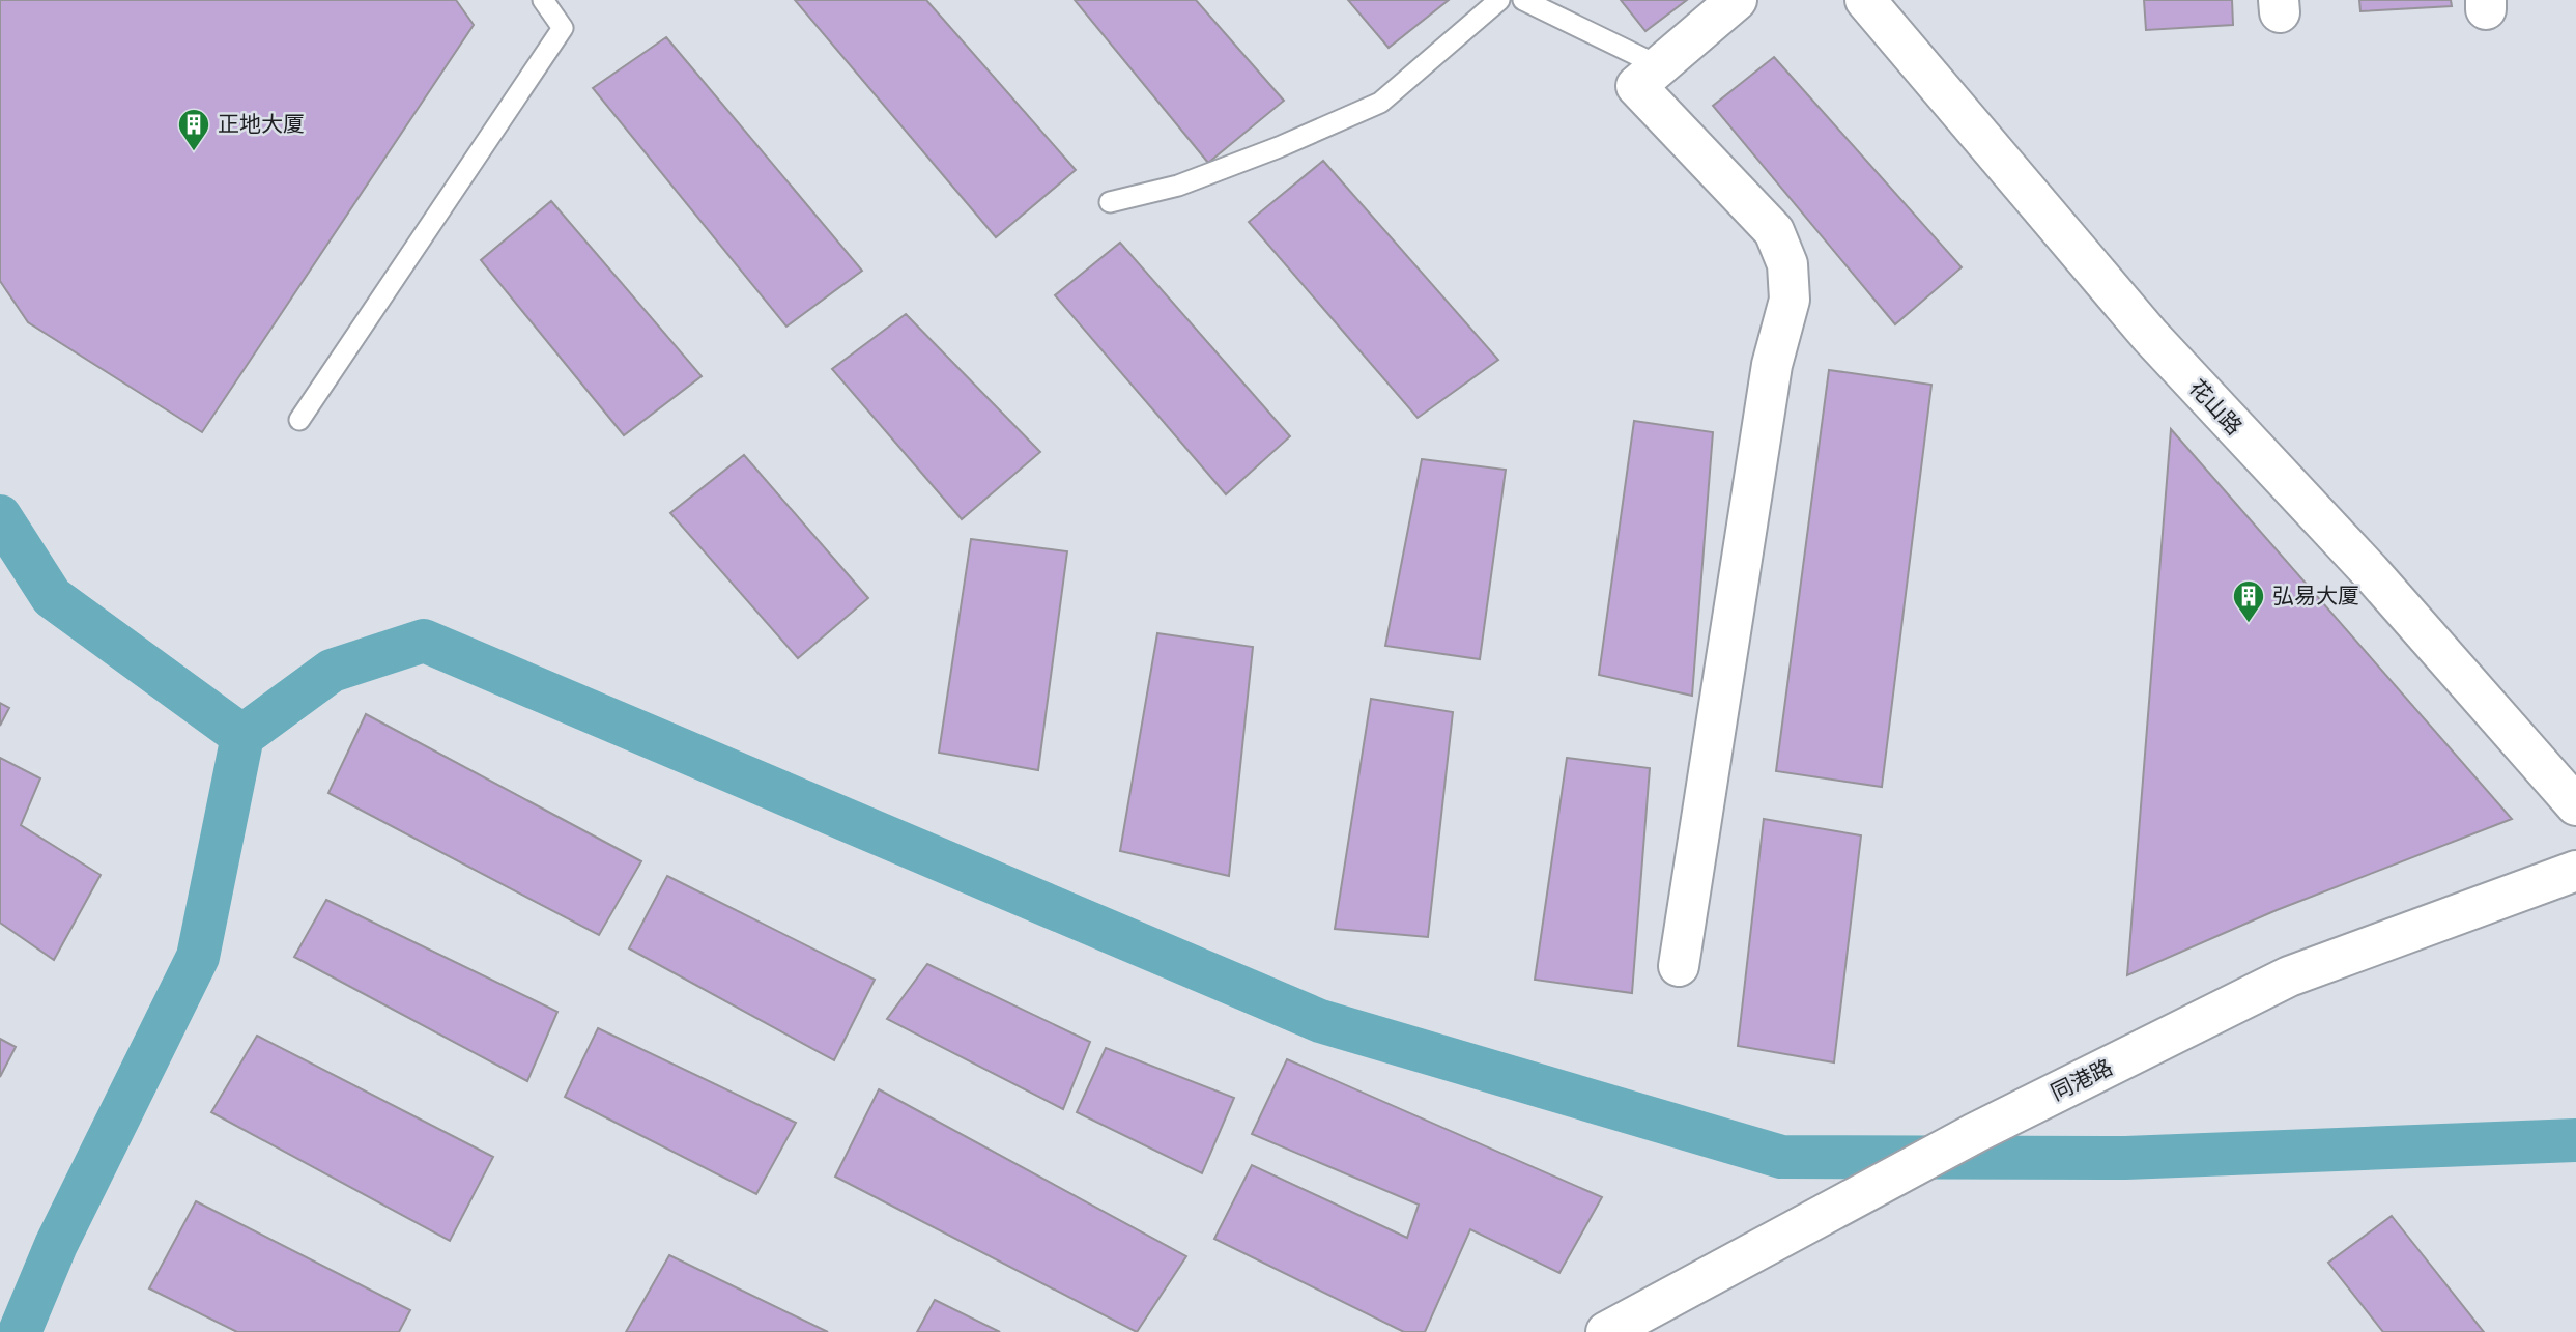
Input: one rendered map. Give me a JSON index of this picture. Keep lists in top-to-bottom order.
{
  "streets": {
    "street": ["花山路", "同港路"]
  },
  "places": {
    "building": ["正地大厦", "弘易大厦"]
  }
}
